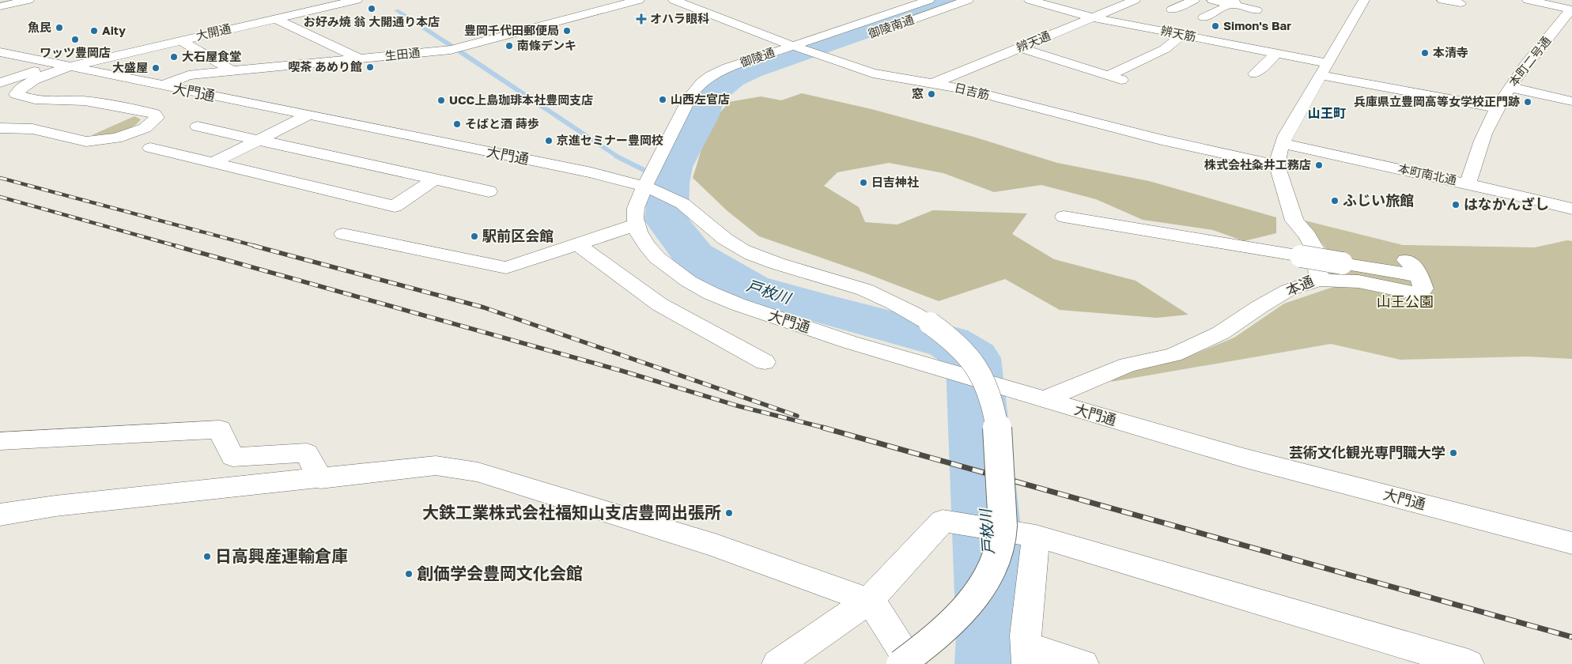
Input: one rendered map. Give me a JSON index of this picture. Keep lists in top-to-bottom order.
{
  "streets": {
    "street": [
      "御陵南通",
      "大開通",
      "辨天筋",
      "辨天通",
      "生田通",
      "御陵通",
      "本町二号通",
      "日吉筋",
      "大門通",
      "本町南北通",
      "本通"
    ]
  },
  "crossings": [
    ["大開通", "大門通"],
    ["辨天筋", "辨天通"],
    ["辨天筋", "本町二号通"],
    ["辨天通", "日吉筋"],
    ["生田通", "大門通"],
    ["御陵通", "日吉筋"],
    ["御陵通", "大門通"],
    ["本町二号通", "本町南北通"],
    ["日吉筋", "本通"],
    ["大門通", "本通"]
  ],
  "districts": ["山王町"],
  "water": ["戸枚川"],
  "parks": ["山王公園"],
  "places": {
    "other": [
      "お好み焼 翁 大開通り本店",
      "Simon's Bar",
      "魚民",
      "Aity",
      "豊岡千代田郵便局",
      "ワッツ豊岡店",
      "南條デンキ",
      "本清寺",
      "大石屋食堂",
      "喫茶 あめり館",
      "大盛屋",
      "窓",
      "山西左官店",
      "UCC上島珈琲本社豊岡支店",
      "兵庫県立豊岡高等女学校正門跡",
      "そばと酒 蒔歩",
      "京進セミナー豊岡校",
      "株式会社粂井工務店",
      "日吉神社",
      "ふじい旅館",
      "はなかんざし",
      "駅前区会館",
      "芸術文化観光専門職大学",
      "大鉄工業株式会社福知山支店豊岡出張所",
      "日高興産運輸倉庫",
      "創価学会豊岡文化会館"
    ],
    "health": ["オハラ眼科"]
  }
}
